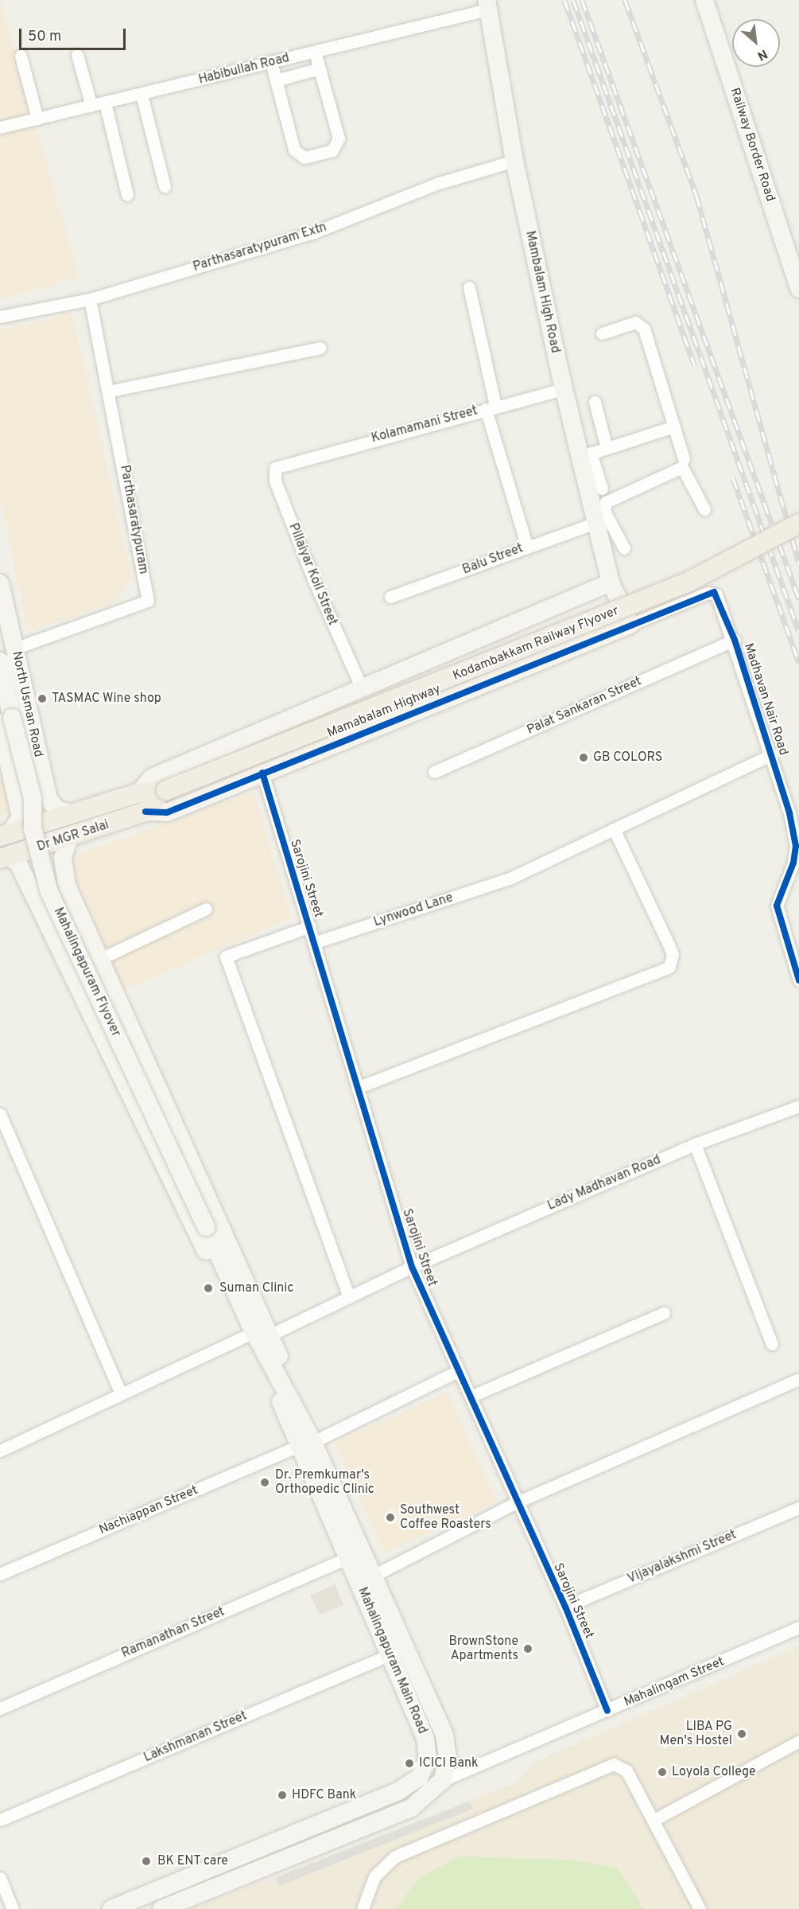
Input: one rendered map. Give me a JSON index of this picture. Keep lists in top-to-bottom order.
{
  "streets": {
    "main road": [
      "Railway Border Road",
      "Mambalam High Road",
      "Kodambakkam Railway Flyover",
      "North Usman Road",
      "Mamabalam Highway",
      "Dr MGR Salai",
      "Mahalingapuram Flyover",
      "Mahalingapuram Main Road"
    ],
    "street": [
      "Habibullah Road",
      "Parthasaratypuram Extn",
      "Kolamamani Street",
      "Parthasaratypuram",
      "Balu Street",
      "Pillaiyar Koil Street",
      "Madhavan Nair Road",
      "Palat Sankaran Street",
      "Sarojini Street",
      "Lynwood Lane",
      "Lady Madhavan Road",
      "Nachiappan Street",
      "Vijayalakshmi Street",
      "Ramanathan Street",
      "Mahalingam Street",
      "Lakshmanan Street"
    ]
  },
  "crossings": [
    ["Habibullah Road", "Mambalam High Road"],
    ["Parthasaratypuram Extn", "Mambalam High Road"],
    ["Parthasaratypuram Extn", "Parthasaratypuram"],
    ["Mambalam High Road", "Kolamamani Street"],
    ["Mambalam High Road", "Balu Street"],
    ["Kolamamani Street", "Pillaiyar Koil Street"],
    ["Parthasaratypuram", "North Usman Road"],
    ["Kodambakkam Railway Flyover", "Mamabalam Highway"],
    ["Kodambakkam Railway Flyover", "Dr MGR Salai"],
    ["Madhavan Nair Road", "Palat Sankaran Street"],
    ["Madhavan Nair Road", "Mamabalam Highway"],
    ["Madhavan Nair Road", "Lynwood Lane"],
    ["North Usman Road", "Dr MGR Salai"],
    ["Mamabalam Highway", "Dr MGR Salai"],
    ["Mamabalam Highway", "Sarojini Street"],
    ["Sarojini Street", "Lynwood Lane"],
    ["Sarojini Street", "Lady Madhavan Road"],
    ["Sarojini Street", "Nachiappan Street"],
    ["Sarojini Street", "Vijayalakshmi Street"],
    ["Sarojini Street", "Mahalingam Street"],
    ["Mahalingapuram Flyover", "Mahalingapuram Main Road"],
    ["Lady Madhavan Road", "Mahalingapuram Main Road"],
    ["Nachiappan Street", "Mahalingapuram Main Road"],
    ["Ramanathan Street", "Mahalingapuram Main Road"],
    ["Mahalingapuram Main Road", "Mahalingam Street"],
    ["Mahalingapuram Main Road", "Lakshmanan Street"]
  ],
  "places": [
    "TASMAC Wine shop",
    "GB COLORS",
    "Suman Clinic",
    "Dr. Premkumar's Orthopedic Clinic",
    "Southwest Coffee Roasters",
    "BrownStone Apartments",
    "LIBA PG Men's Hostel",
    "ICICI Bank",
    "Loyola College",
    "HDFC Bank",
    "BK ENT care"
  ],
  "scale_bar": "50 m",
  "north": "bottom right"
}
